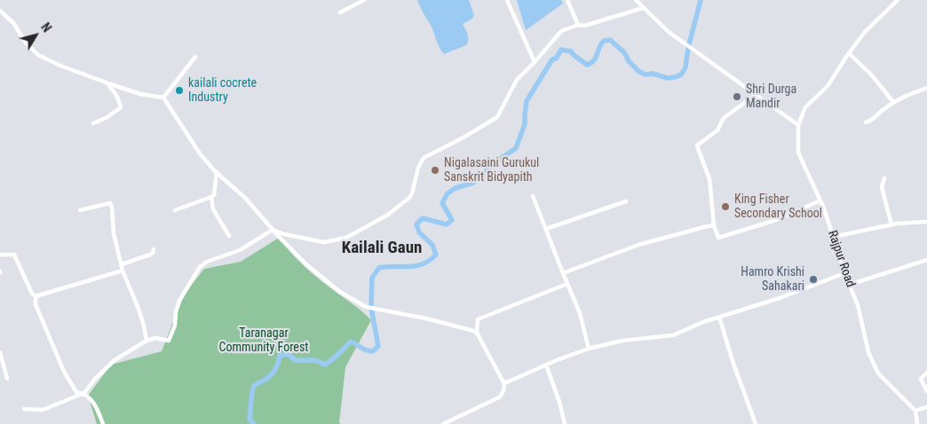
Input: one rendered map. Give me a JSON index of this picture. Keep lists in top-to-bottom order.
{
  "streets": {
    "street": ["Rajpur Road"]
  },
  "districts": ["Kailali Gaun"],
  "parks": ["Taranagar Community Forest"],
  "places": [
    "kailali cocrete Industry",
    "Shri Durga Mandir",
    "Nigalasaini Gurukul Sanskrit Bidyapith",
    "King Fisher Secondary School",
    "Hamro Krishi Sahakari"
  ],
  "north": "top right"
}
